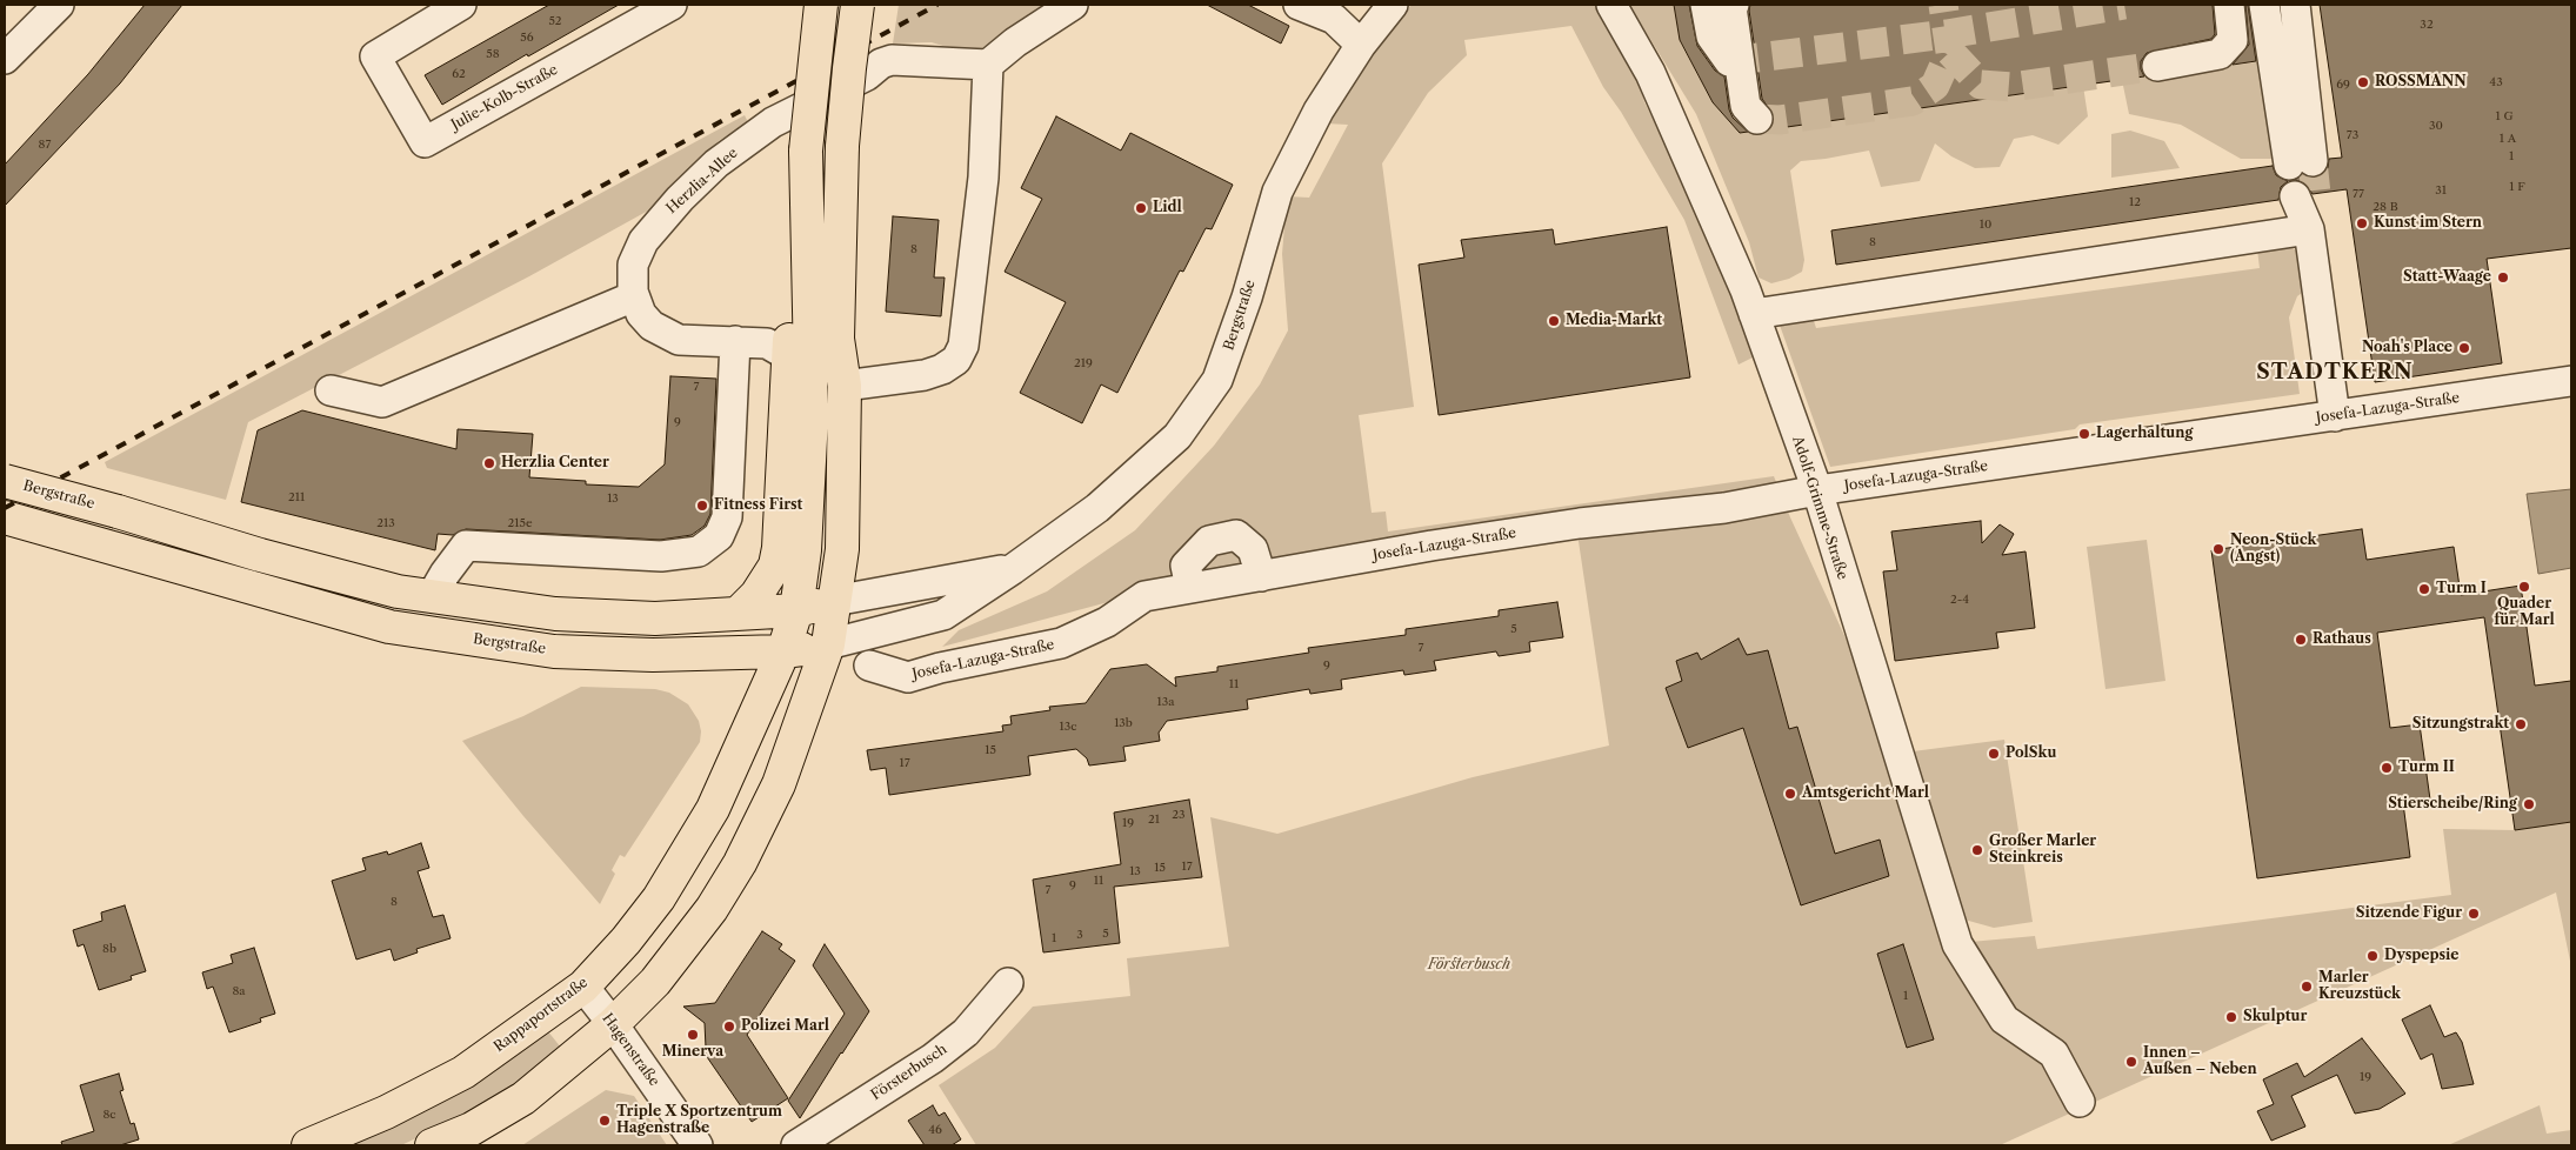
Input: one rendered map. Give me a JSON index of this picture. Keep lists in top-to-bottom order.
{
  "streets": {
    "main road": ["Bergstraße", "Rappaportstraße"],
    "street": [
      "Julie-Kolb-Straße",
      "Herzlia-Allee",
      "Josefa-Lazuga-Straße",
      "Adolf-Grimme-Straße",
      "Hagenstraße",
      "Försterbusch"
    ]
  },
  "crossings": [
    ["Bergstraße", "Rappaportstraße"],
    ["Josefa-Lazuga-Straße", "Adolf-Grimme-Straße"],
    ["Rappaportstraße", "Hagenstraße"]
  ],
  "districts": ["STADTKERN"],
  "parks": ["Försterbusch"],
  "places": [
    "ROSSMANN",
    "Lidl",
    "Kunst im Stern",
    "Statt-Waage",
    "Media-Markt",
    "Noah's Place",
    "Lagerhaltung",
    "Herzlia Center",
    "Fitness First",
    "Neon-Stück (Angst)",
    "Quader für Marl",
    "Turm I",
    "Rathaus",
    "Sitzungstrakt",
    "PolSku",
    "Turm II",
    "Amtsgericht Marl",
    "Stierscheibe/Ring",
    "Großer Marler Steinkreis",
    "Sitzende Figur",
    "Dyspepsie",
    "Marler Kreuzstück",
    "Skulptur",
    "Polizei Marl",
    "Minerva",
    "Innen – Außen – Neben",
    "Triple X Sportzentrum Hagenstraße"
  ],
  "house_numbers": [
    "52",
    "32",
    "56",
    "58",
    "62",
    "43",
    "69",
    "1 G",
    "30",
    "73",
    "1 A",
    "87",
    "1",
    "1 F",
    "31",
    "77",
    "12",
    "28 B",
    "10",
    "8",
    "8",
    "219",
    "7",
    "9",
    "211",
    "13",
    "213",
    "215e",
    "2-4",
    "5",
    "7",
    "9",
    "11",
    "13a",
    "13b",
    "13c",
    "15",
    "17",
    "23",
    "21",
    "19",
    "17",
    "15",
    "13",
    "11",
    "9",
    "7",
    "8",
    "5",
    "3",
    "1",
    "8b",
    "8a",
    "1",
    "19",
    "8c",
    "46"
  ]
}
